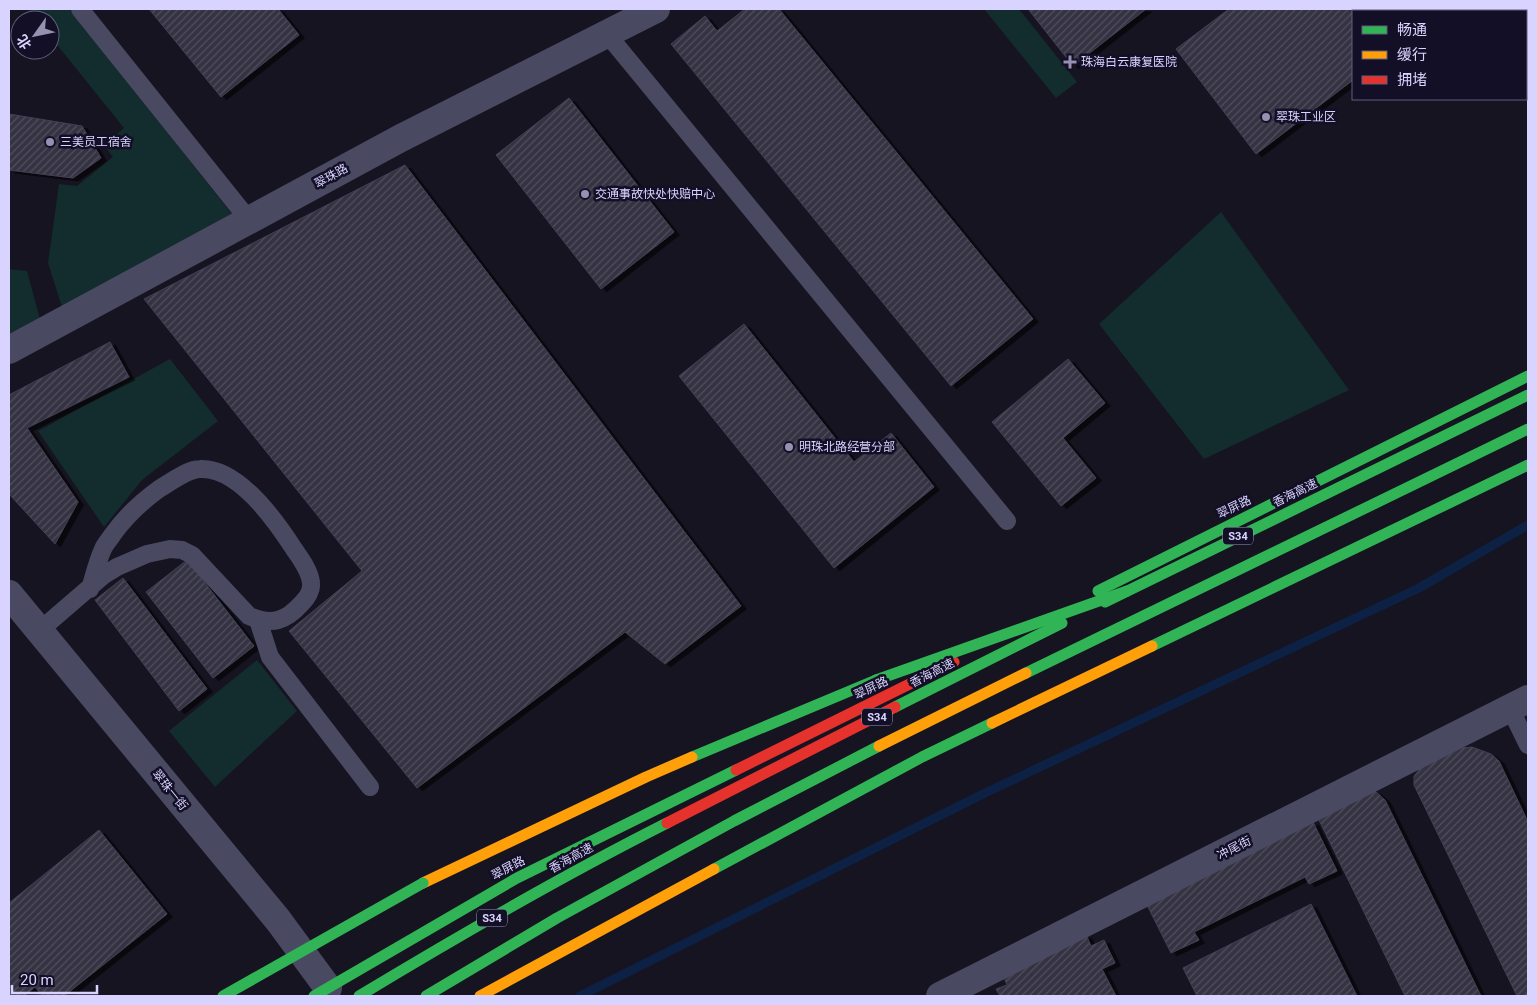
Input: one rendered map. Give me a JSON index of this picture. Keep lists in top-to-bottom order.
{
  "streets": {
    "main road": ["香海高速", "翠屏路", "S34"],
    "street": ["翠珠路", "翠珠一街", "冲尾街"]
  },
  "crossings": [
    ["翠屏路", "翠珠一街"]
  ],
  "places": {
    "health": ["珠海白云康复医院"],
    "other": [
      "翠珠工业区",
      "三美员工宿舍",
      "交通事故快处快赔中心",
      "明珠北路经营分部"
    ]
  },
  "legend": ["畅通", "缓行", "拥堵"],
  "scale_bar": "20 m",
  "north": "bottom left"
}
